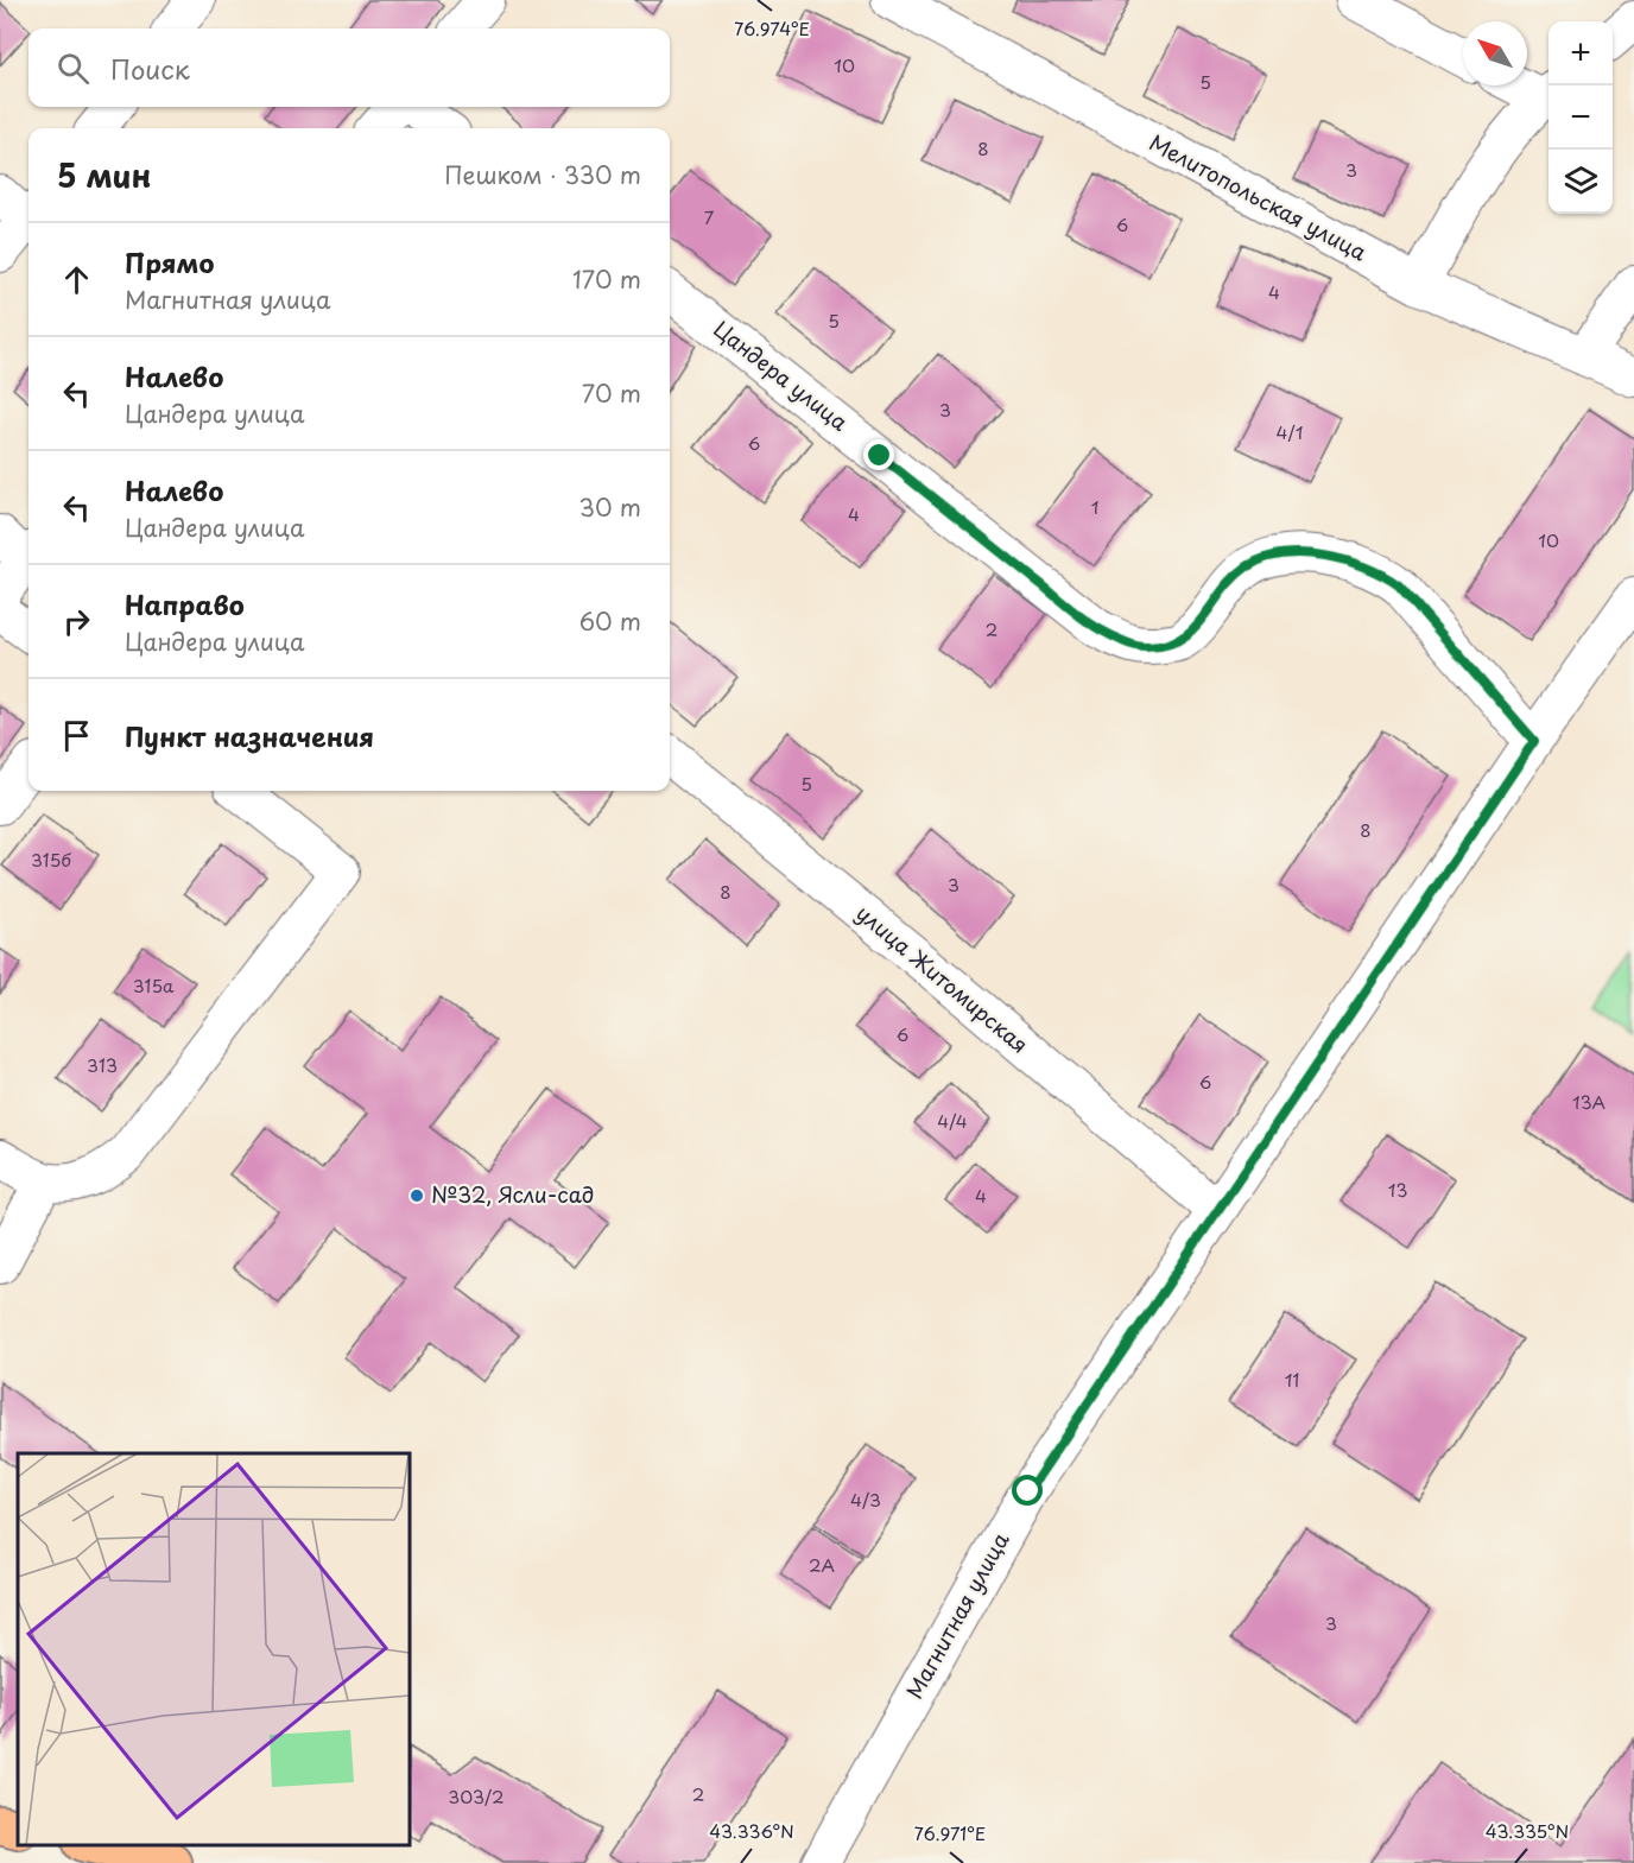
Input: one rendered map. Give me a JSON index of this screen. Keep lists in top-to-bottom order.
{
  "streets": {
    "street": [
      "Мелитопольская улица",
      "Цандера улица",
      "улица Житомирская",
      "Магнитная улица"
    ]
  },
  "crossings": [
    ["Цандера улица", "Магнитная улица"],
    ["улица Житомирская", "Магнитная улица"]
  ],
  "places": ["№32, Ясли-сад"],
  "house_numbers": [
    "10",
    "5",
    "8",
    "3",
    "7",
    "6",
    "4",
    "5",
    "3",
    "4/1",
    "6",
    "1",
    "4",
    "10",
    "2",
    "5",
    "8",
    "315б",
    "3",
    "8",
    "315а",
    "6",
    "313",
    "6",
    "13А",
    "4/4",
    "13",
    "4",
    "11",
    "4/3",
    "2А",
    "3",
    "2",
    "303/2"
  ],
  "north": "top left",
  "page": {
    "map_buttons": ["+", "−"],
    "search": "Поиск",
    "heading": ["5 мин", "Пешком · 330 m"],
    "list": [
      ["Прямо", "Магнитная улица", "170 m"],
      ["Налево", "Цандера улица", "70 m"],
      ["Налево", "Цандера улица", "30 m"],
      ["Направо", "Цандера улица", "60 m"],
      "Пункт назначения"
    ]
  },
  "coordinates": [
    "76.974°E",
    "43.336°N",
    "43.335°N",
    "76.971°E"
  ]
}
